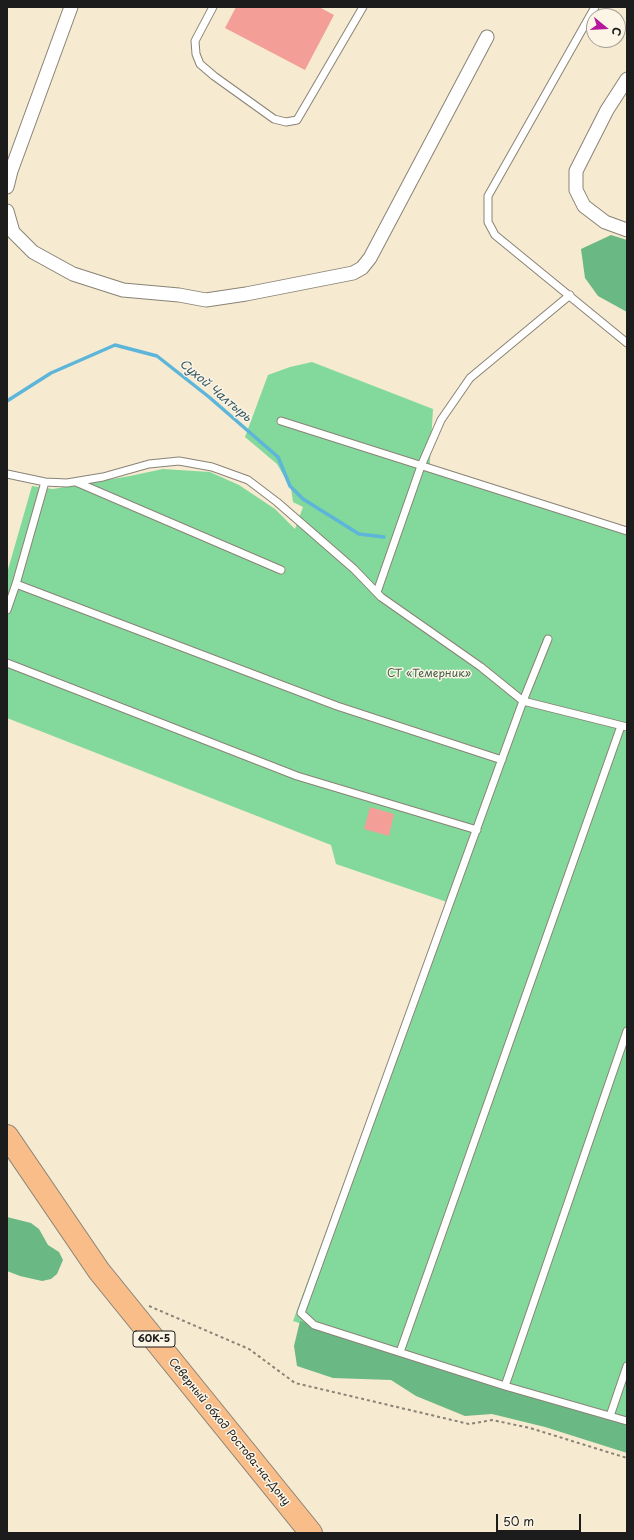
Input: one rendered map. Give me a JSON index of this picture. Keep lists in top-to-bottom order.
{
  "streets": {
    "highway": ["60К-5", "Северный обход Ростова-на-Дону"]
  },
  "water": ["Сухой Чалтырь"],
  "parks": ["СТ «Темерник»"],
  "scale_bar": "50 m",
  "north": "right"
}
